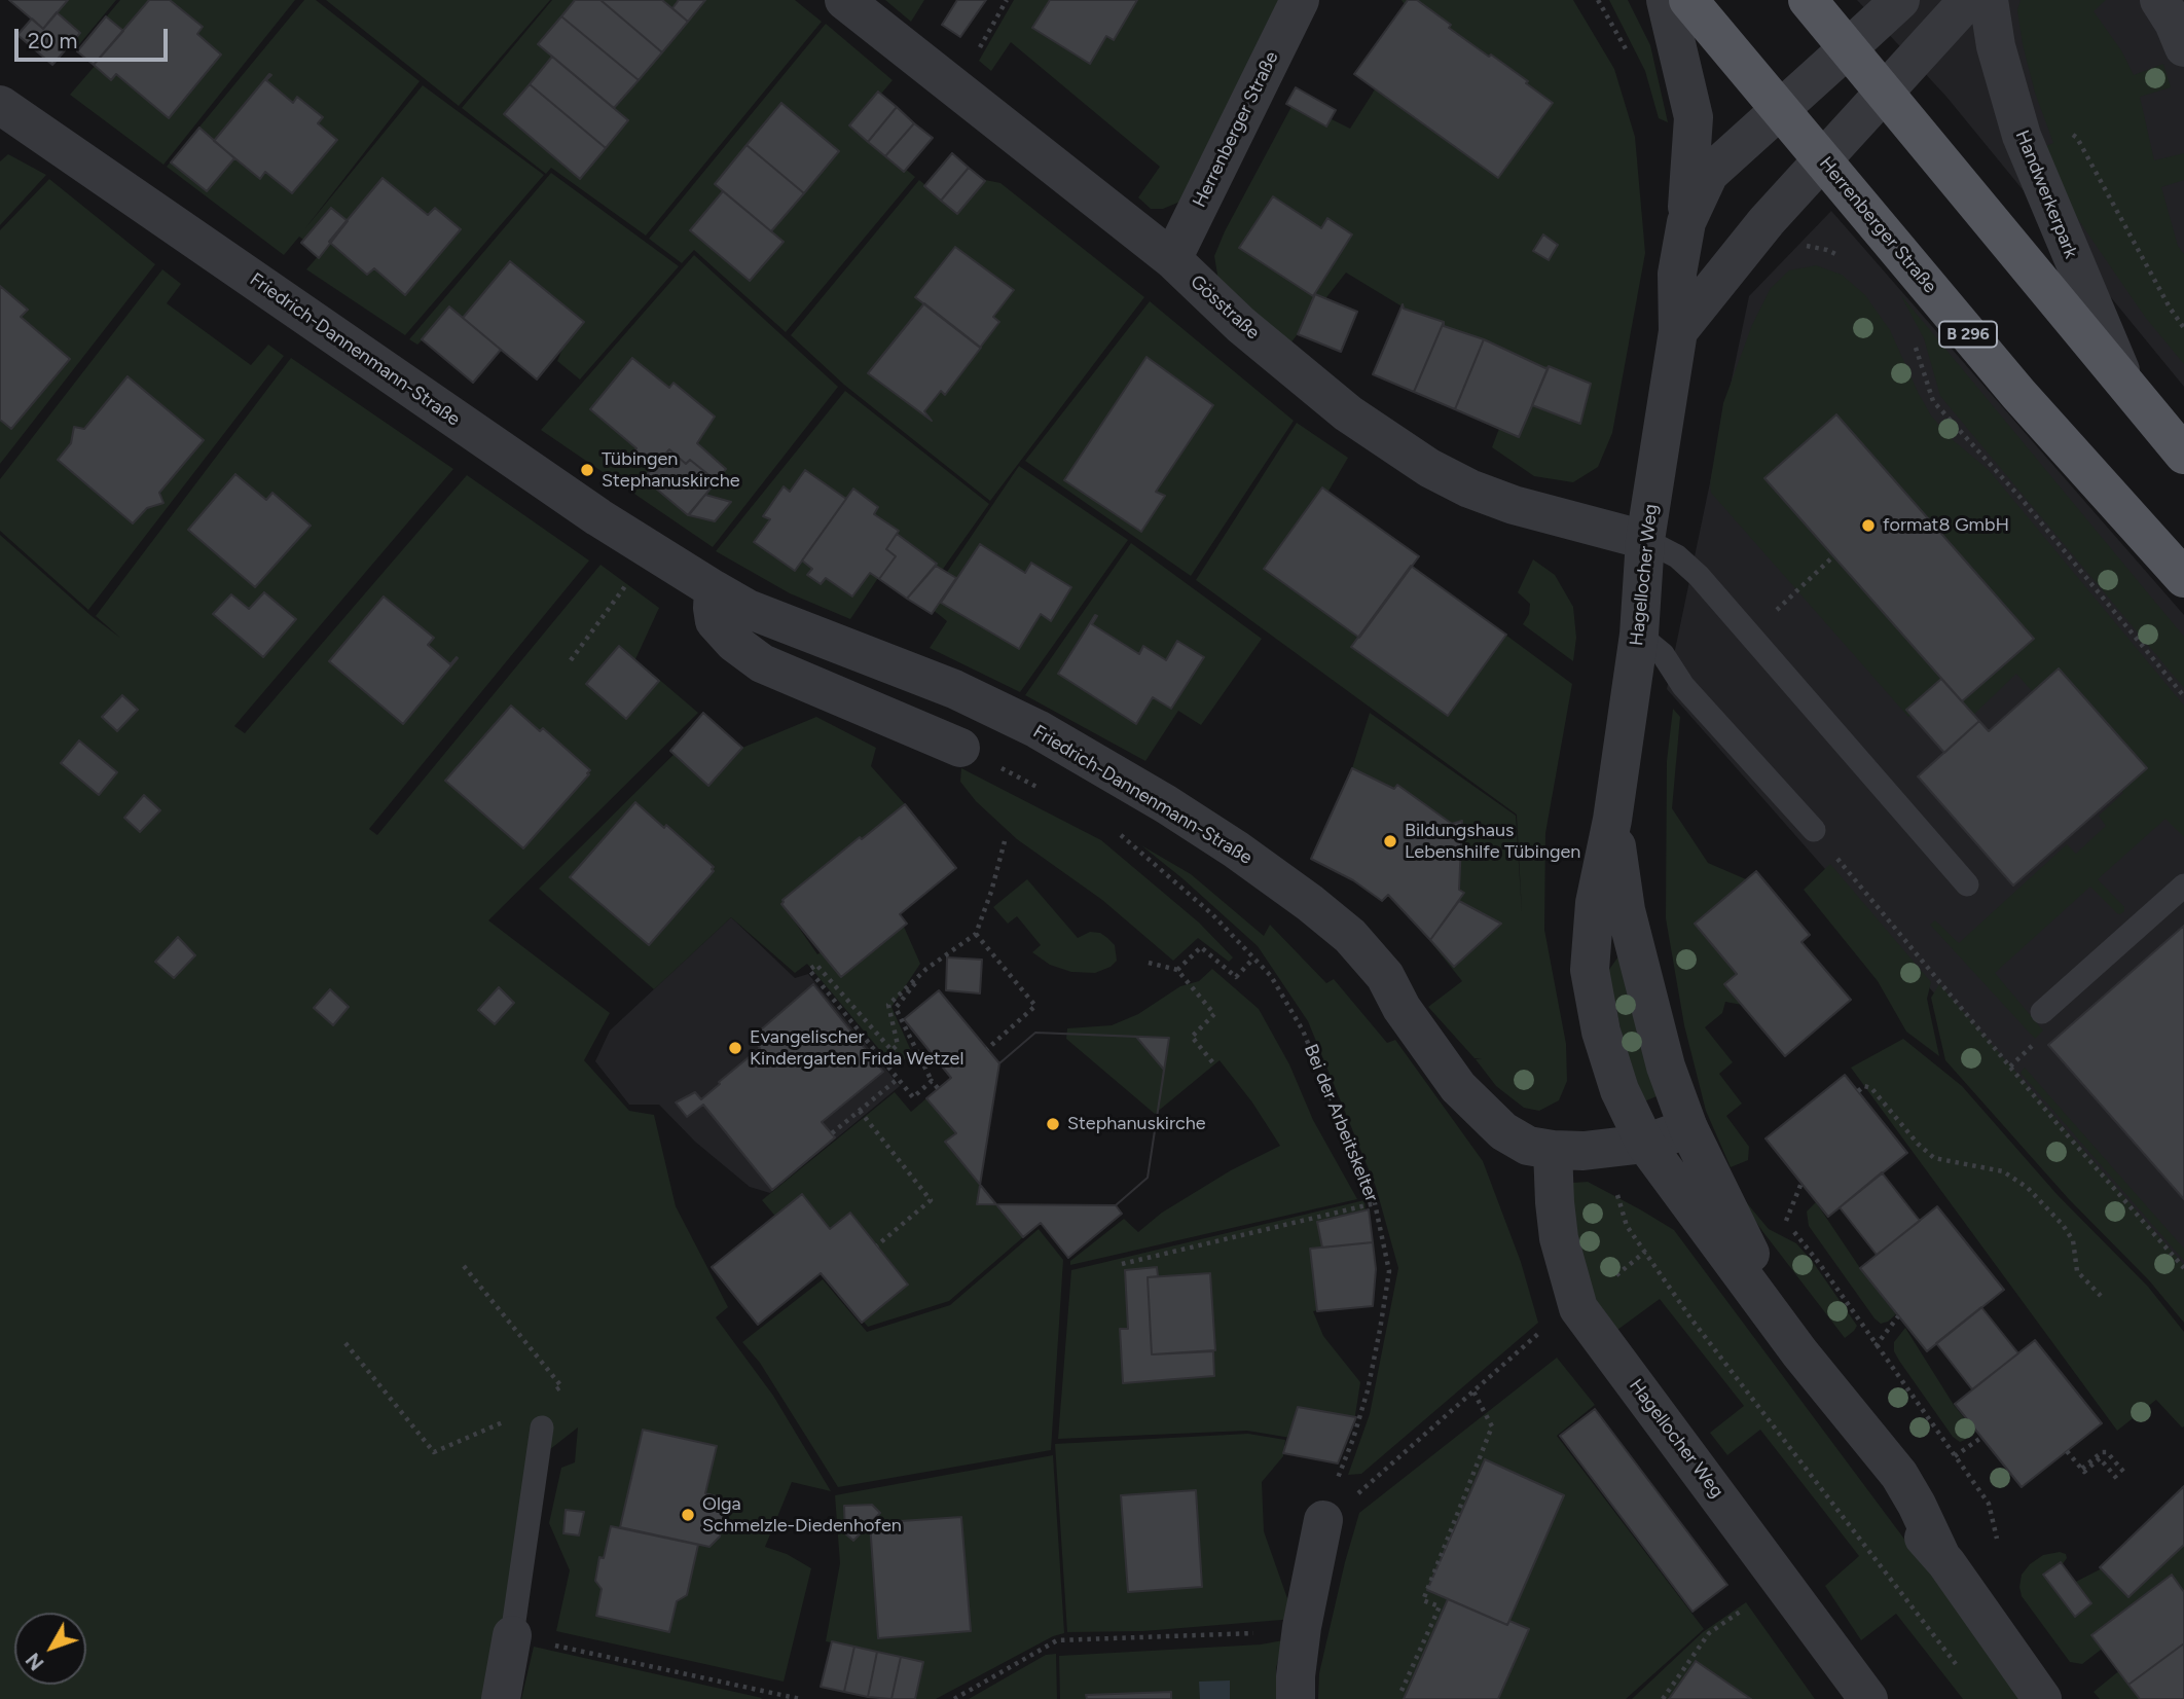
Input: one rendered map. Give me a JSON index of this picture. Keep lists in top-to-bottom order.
{
  "streets": {
    "main road": ["Herrenberger Straße", "B 296"],
    "street": [
      "Handwerkerpark",
      "Gösstraße",
      "Friedrich-Dannenmann-Straße",
      "Hagellocher Weg"
    ],
    "path": ["Bei der Arbeitskelter"]
  },
  "crossings": [
    ["Herrenberger Straße", "Gösstraße"],
    ["Herrenberger Straße", "Hagellocher Weg"],
    ["Gösstraße", "Hagellocher Weg"],
    ["Friedrich-Dannenmann-Straße", "Hagellocher Weg"]
  ],
  "places": [
    "Tübingen Stephanuskirche",
    "format8 GmbH",
    "Bildungshaus Lebenshilfe Tübingen",
    "Evangelischer Kindergarten Frida Wetzel",
    "Stephanuskirche",
    "Olga Schmelzle-Diedenhofen"
  ],
  "scale_bar": "20 m",
  "north": "bottom left"
}
